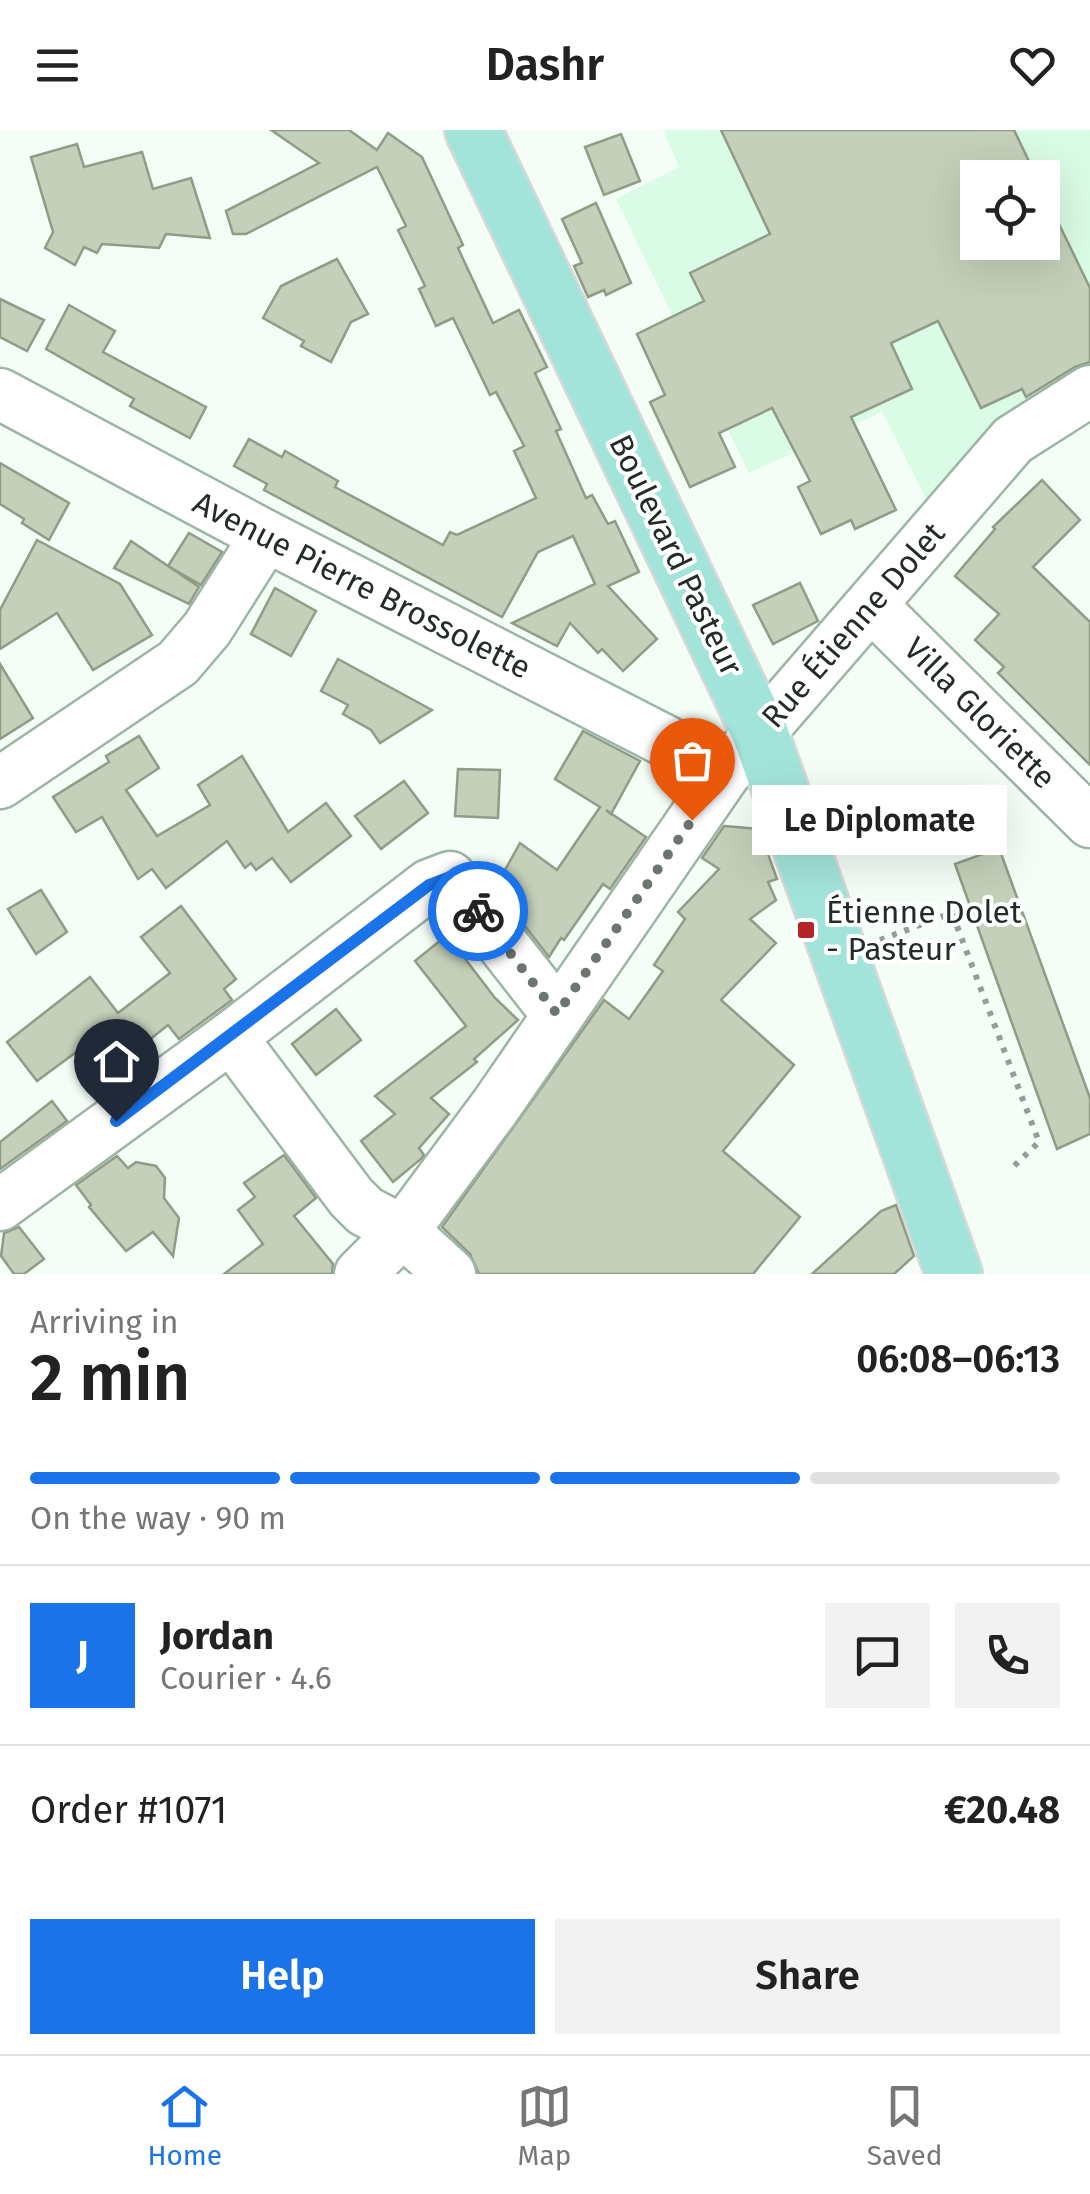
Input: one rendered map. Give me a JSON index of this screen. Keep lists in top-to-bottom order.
{
  "streets": {
    "main road": ["Boulevard Pasteur"],
    "street": ["Avenue Pierre Brossolette", "Rue Étienne Dolet", "Villa Gloriette"]
  },
  "crossings": [
    ["Boulevard Pasteur", "Avenue Pierre Brossolette"],
    ["Boulevard Pasteur", "Rue Étienne Dolet"],
    ["Avenue Pierre Brossolette", "Rue Étienne Dolet"],
    ["Rue Étienne Dolet", "Villa Gloriette"]
  ],
  "places": {
    "other": ["Le Diplomate"],
    "transit": ["Étienne Dolet - Pasteur"]
  },
  "page": {
    "header": "Dashr",
    "bubble": "Le Diplomate",
    "heading": ["2 min", "Arriving in", "06:08–06:13"],
    "panel": [
      "Jordan",
      "Courier · 4.6",
      "Order #1071",
      "€20.48"
    ],
    "bar": "On the way · 90 m",
    "round": "J",
    "buttons": ["Help", "Share"],
    "tabs": ["Home", "Map", "Saved"]
  }
}
